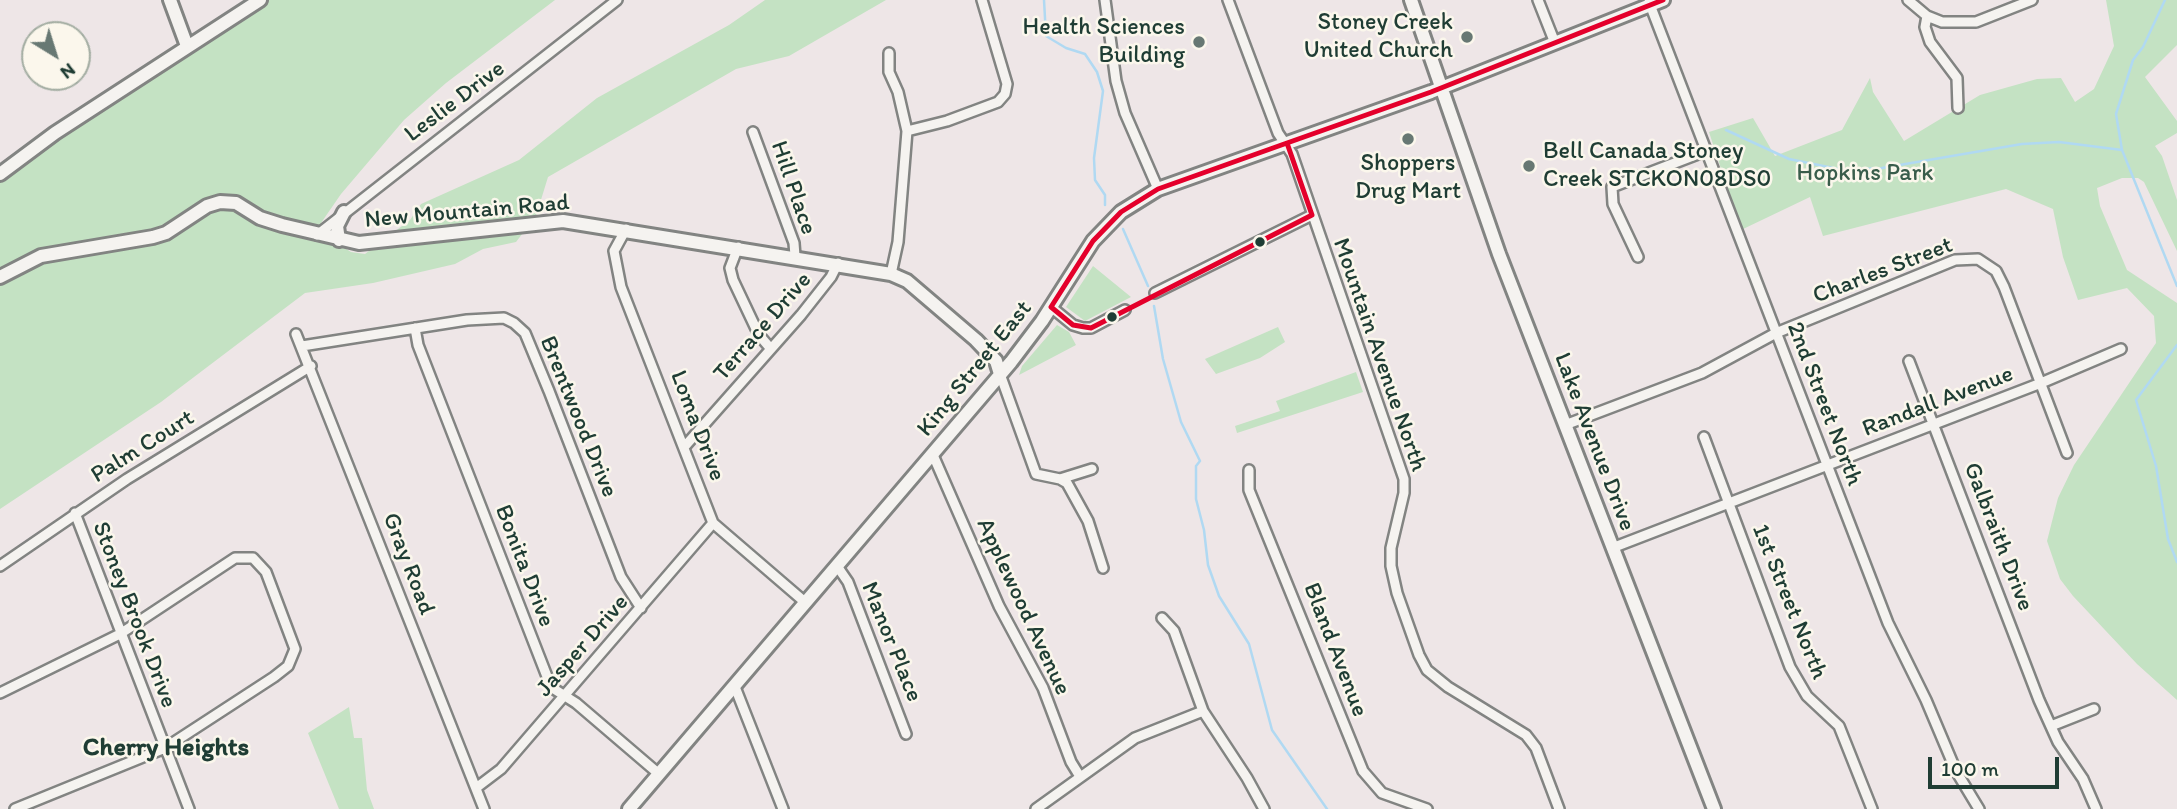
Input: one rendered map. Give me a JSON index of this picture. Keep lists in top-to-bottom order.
{
  "streets": {
    "main road": ["New Mountain Road", "King Street East", "Lake Avenue Drive"],
    "street": [
      "Leslie Drive",
      "Hill Place",
      "Charles Street",
      "Terrace Drive",
      "Mountain Avenue North",
      "Randall Avenue",
      "2nd Street North",
      "Brentwood Drive",
      "Loma Drive",
      "Palm Court",
      "Galbraith Drive",
      "Gray Road",
      "Bonita Drive",
      "1st Street North",
      "Applewood Avenue",
      "Stoney Brook Drive",
      "Manor Place",
      "Jasper Drive",
      "Bland Avenue"
    ]
  },
  "crossings": [
    ["Leslie Drive", "New Mountain Road"],
    ["Hill Place", "New Mountain Road"],
    ["New Mountain Road", "Terrace Drive"],
    ["New Mountain Road", "King Street East"],
    ["New Mountain Road", "Loma Drive"],
    ["Charles Street", "Randall Avenue"],
    ["Charles Street", "2nd Street North"],
    ["Charles Street", "Lake Avenue Drive"],
    ["Terrace Drive", "Loma Drive"],
    ["Mountain Avenue North", "King Street East"],
    ["King Street East", "2nd Street North"],
    ["King Street East", "Lake Avenue Drive"],
    ["King Street East", "Bonita Drive"],
    ["King Street East", "Applewood Avenue"],
    ["King Street East", "Manor Place"],
    ["Randall Avenue", "2nd Street North"],
    ["Randall Avenue", "Lake Avenue Drive"],
    ["Randall Avenue", "Galbraith Drive"],
    ["Randall Avenue", "1st Street North"],
    ["Brentwood Drive", "Gray Road"],
    ["Brentwood Drive", "Bonita Drive"],
    ["Brentwood Drive", "Jasper Drive"],
    ["Loma Drive", "Jasper Drive"],
    ["Palm Court", "Gray Road"],
    ["Palm Court", "Stoney Brook Drive"],
    ["Gray Road", "Jasper Drive"],
    ["Bonita Drive", "Jasper Drive"]
  ],
  "districts": ["Cherry Heights"],
  "parks": ["Hopkins Park"],
  "places": [
    "Stoney Creek United Church",
    "Health Sciences Building",
    "Shoppers Drug Mart",
    "Bell Canada Stoney Creek STCKON08DS0"
  ],
  "scale_bar": "100 m",
  "north": "bottom right"
}
